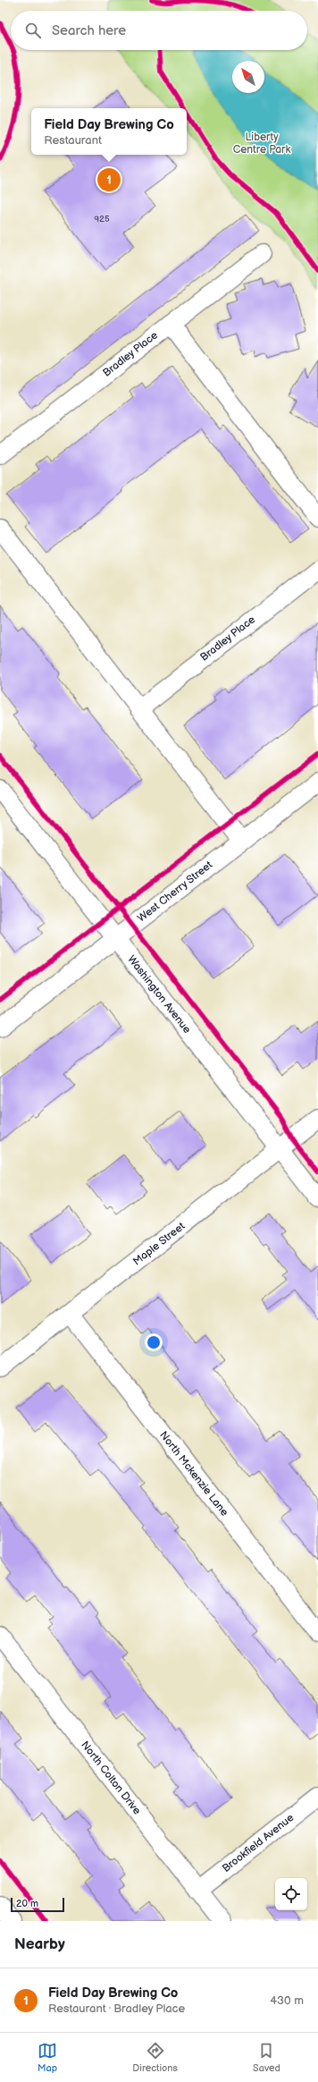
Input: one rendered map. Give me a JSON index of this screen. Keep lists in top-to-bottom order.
{
  "streets": {
    "street": [
      "Bradley Place",
      "West Cherry Street",
      "Washington Avenue",
      "Maple Street",
      "North Mckenzie Lane",
      "North Colton Drive",
      "Brookfield Avenue"
    ]
  },
  "crossings": [
    ["West Cherry Street", "Washington Avenue"],
    ["Washington Avenue", "Maple Street"],
    ["Maple Street", "North Mckenzie Lane"],
    ["North Colton Drive", "Brookfield Avenue"]
  ],
  "parks": ["Liberty Centre Park"],
  "house_numbers": ["925"],
  "scale_bar": "20 m",
  "north": "top left",
  "page": {
    "search": "Search here",
    "popup": ["Field Day Brewing Co", "Restaurant"],
    "pins": "1",
    "scale": "20 m",
    "heading": "Nearby",
    "list": [
      {
        "mark": "1",
        "name": "Field Day Brewing Co",
        "note": "Restaurant · Bradley Place",
        "value": "430 m"
      }
    ],
    "nav": ["Map", "Directions", "Saved"]
  }
}
